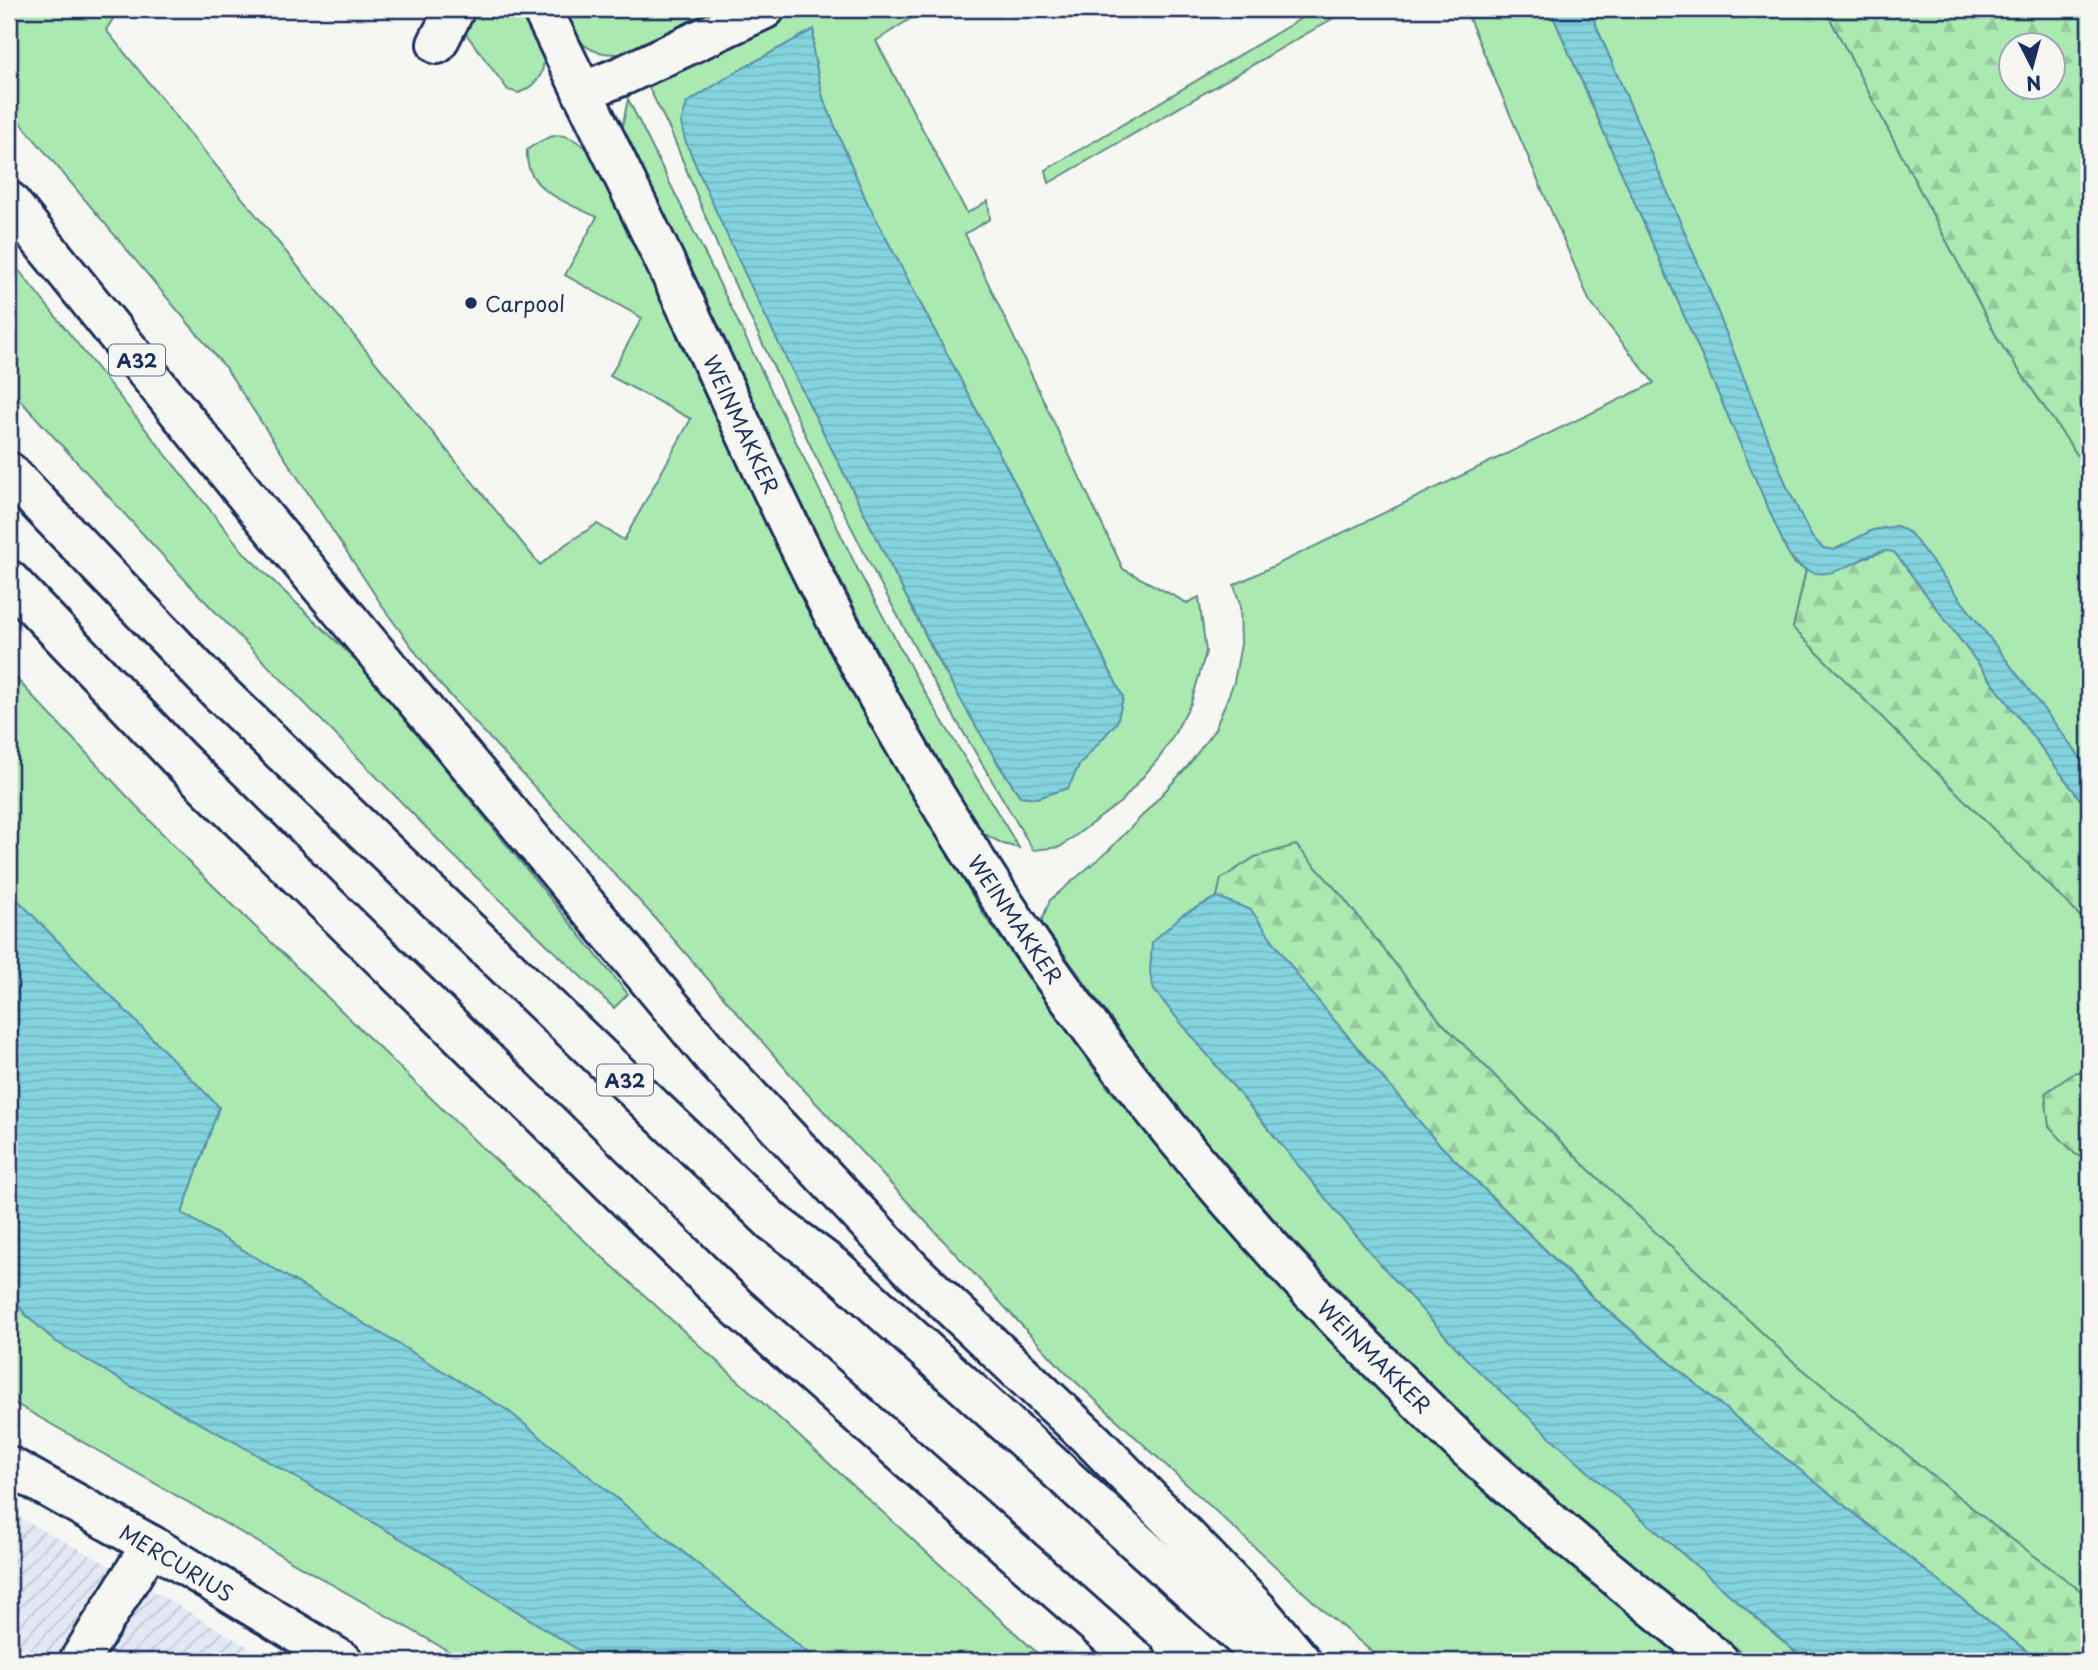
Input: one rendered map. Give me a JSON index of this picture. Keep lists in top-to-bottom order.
{
  "streets": {
    "main road": ["A32", "WEINMAKKER", "MERCURIUS"]
  },
  "places": ["Carpool"],
  "north": "bottom"
}
